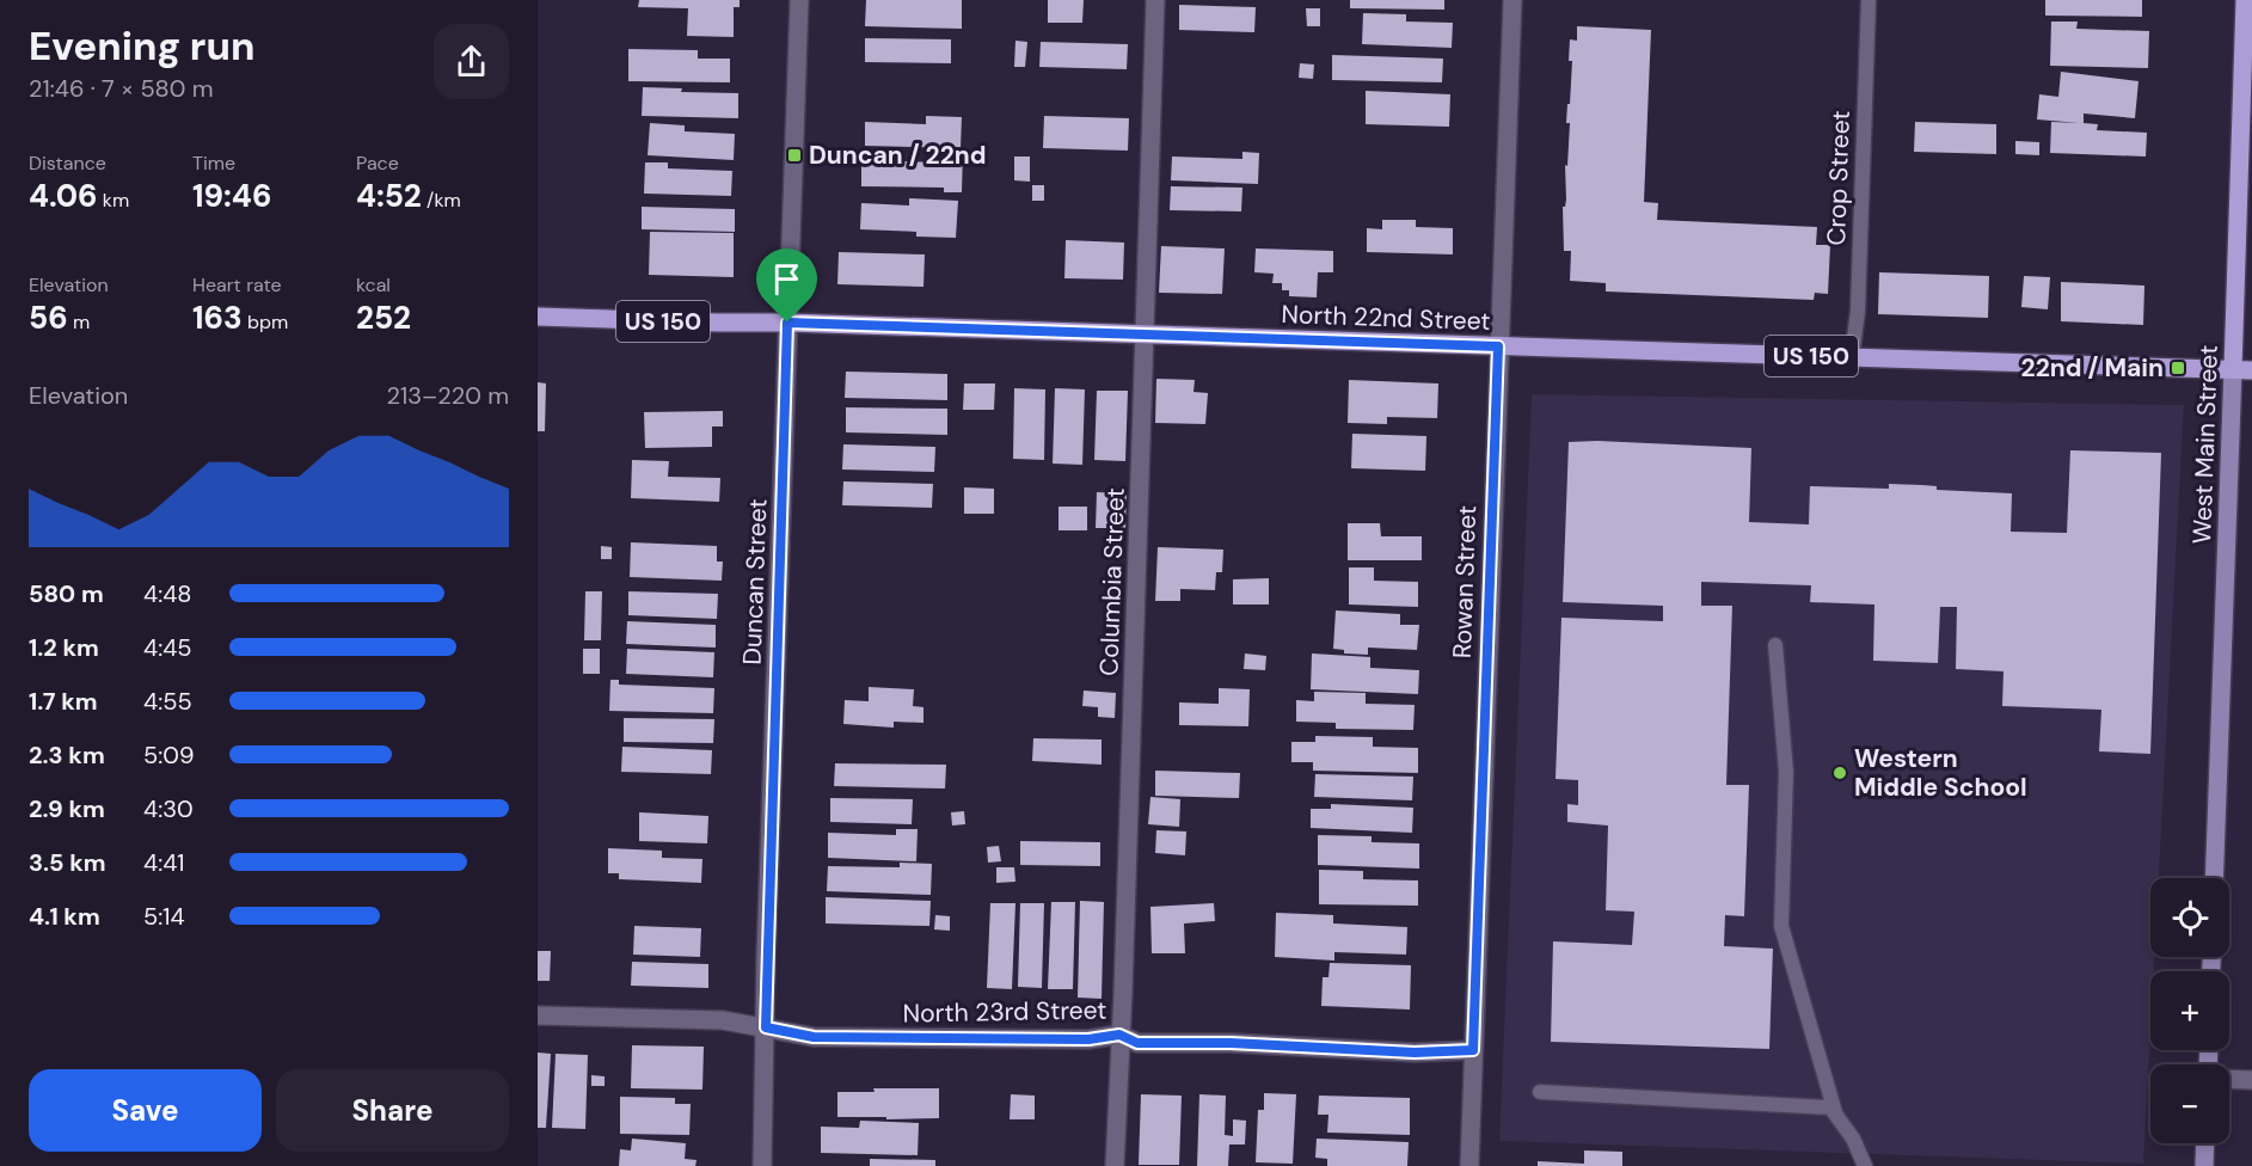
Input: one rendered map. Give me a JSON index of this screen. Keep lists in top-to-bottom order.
{
  "streets": {
    "main road": ["North 22nd Street", "US 150", "West Main Street"],
    "street": [
      "Duncan Street",
      "Columbia Street",
      "Rowan Street",
      "North 23rd Street"
    ],
    "lane": ["Crop Street"]
  },
  "crossings": [
    ["Crop Street", "North 22nd Street"],
    ["North 22nd Street", "West Main Street"],
    ["North 22nd Street", "Duncan Street"],
    ["North 22nd Street", "Columbia Street"],
    ["North 22nd Street", "Rowan Street"],
    ["Duncan Street", "North 23rd Street"],
    ["Columbia Street", "North 23rd Street"],
    ["Rowan Street", "North 23rd Street"]
  ],
  "places": {
    "transit": ["Duncan / 22nd", "22nd / Main"],
    "other": ["Western Middle School"]
  },
  "page": {
    "heading": ["Evening run", "21:46 · 7 × 580 m"],
    "stats": [
      ["Distance", "4.06 km"],
      ["Time", "19:46"],
      ["Pace", "4:52 /km"],
      ["Elevation", "56 m"],
      ["Heart rate", "163 bpm"],
      ["kcal", "252"]
    ],
    "chart": ["Elevation", "213–220 m"],
    "list": [
      {
        "name": "580 m",
        "note": "4:48"
      },
      {
        "name": "1.2 km",
        "note": "4:45"
      },
      {
        "name": "1.7 km",
        "note": "4:55"
      },
      {
        "name": "2.3 km",
        "note": "5:09"
      },
      {
        "name": "2.9 km",
        "note": "4:30"
      },
      {
        "name": "3.5 km",
        "note": "4:41"
      },
      {
        "name": "4.1 km",
        "note": "5:14"
      }
    ],
    "map_buttons": ["+", "−"],
    "buttons": ["Save", "Share"]
  }
}
